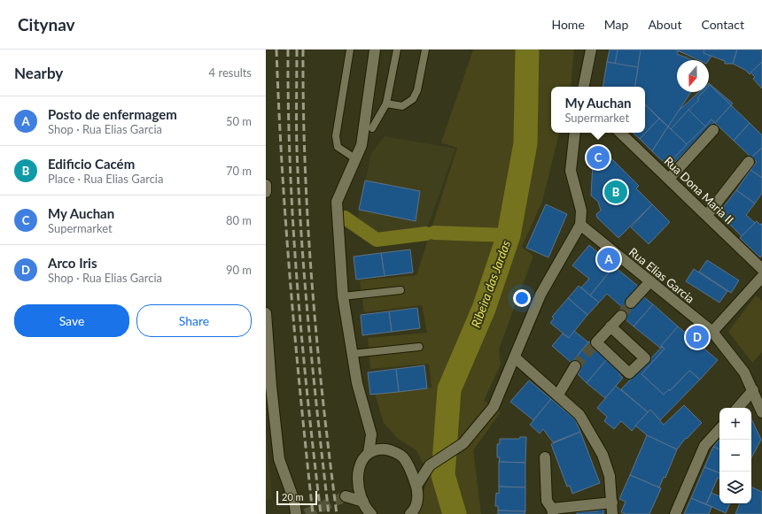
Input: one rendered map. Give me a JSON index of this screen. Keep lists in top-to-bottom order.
{
  "streets": {
    "street": ["Rua Dona Maria II", "Rua Elias Garcia"]
  },
  "water": ["Ribeira das Jardas"],
  "scale_bar": "20 m",
  "north": "bottom",
  "page": {
    "header": "Citynav",
    "nav": [
      "Home",
      "Map",
      "About",
      "Contact"
    ],
    "heading": ["Nearby", "4 results"],
    "popup": ["My Auchan", "Supermarket"],
    "list": [
      {
        "mark": "A",
        "name": "Posto de enfermagem",
        "note": "Shop · Rua Elias Garcia",
        "value": "50 m"
      },
      {
        "mark": "B",
        "name": "Edificio Cacém",
        "note": "Place · Rua Elias Garcia",
        "value": "70 m"
      },
      {
        "mark": "C",
        "name": "My Auchan",
        "note": "Supermarket",
        "value": "80 m"
      },
      {
        "mark": "D",
        "name": "Arco Iris",
        "note": "Shop · Rua Elias Garcia",
        "value": "90 m"
      }
    ],
    "pins": [
      "C",
      "B",
      "A",
      "D"
    ],
    "buttons": ["Save", "Share"],
    "map_buttons": ["+", "−"],
    "scale": "20 m"
  }
}
